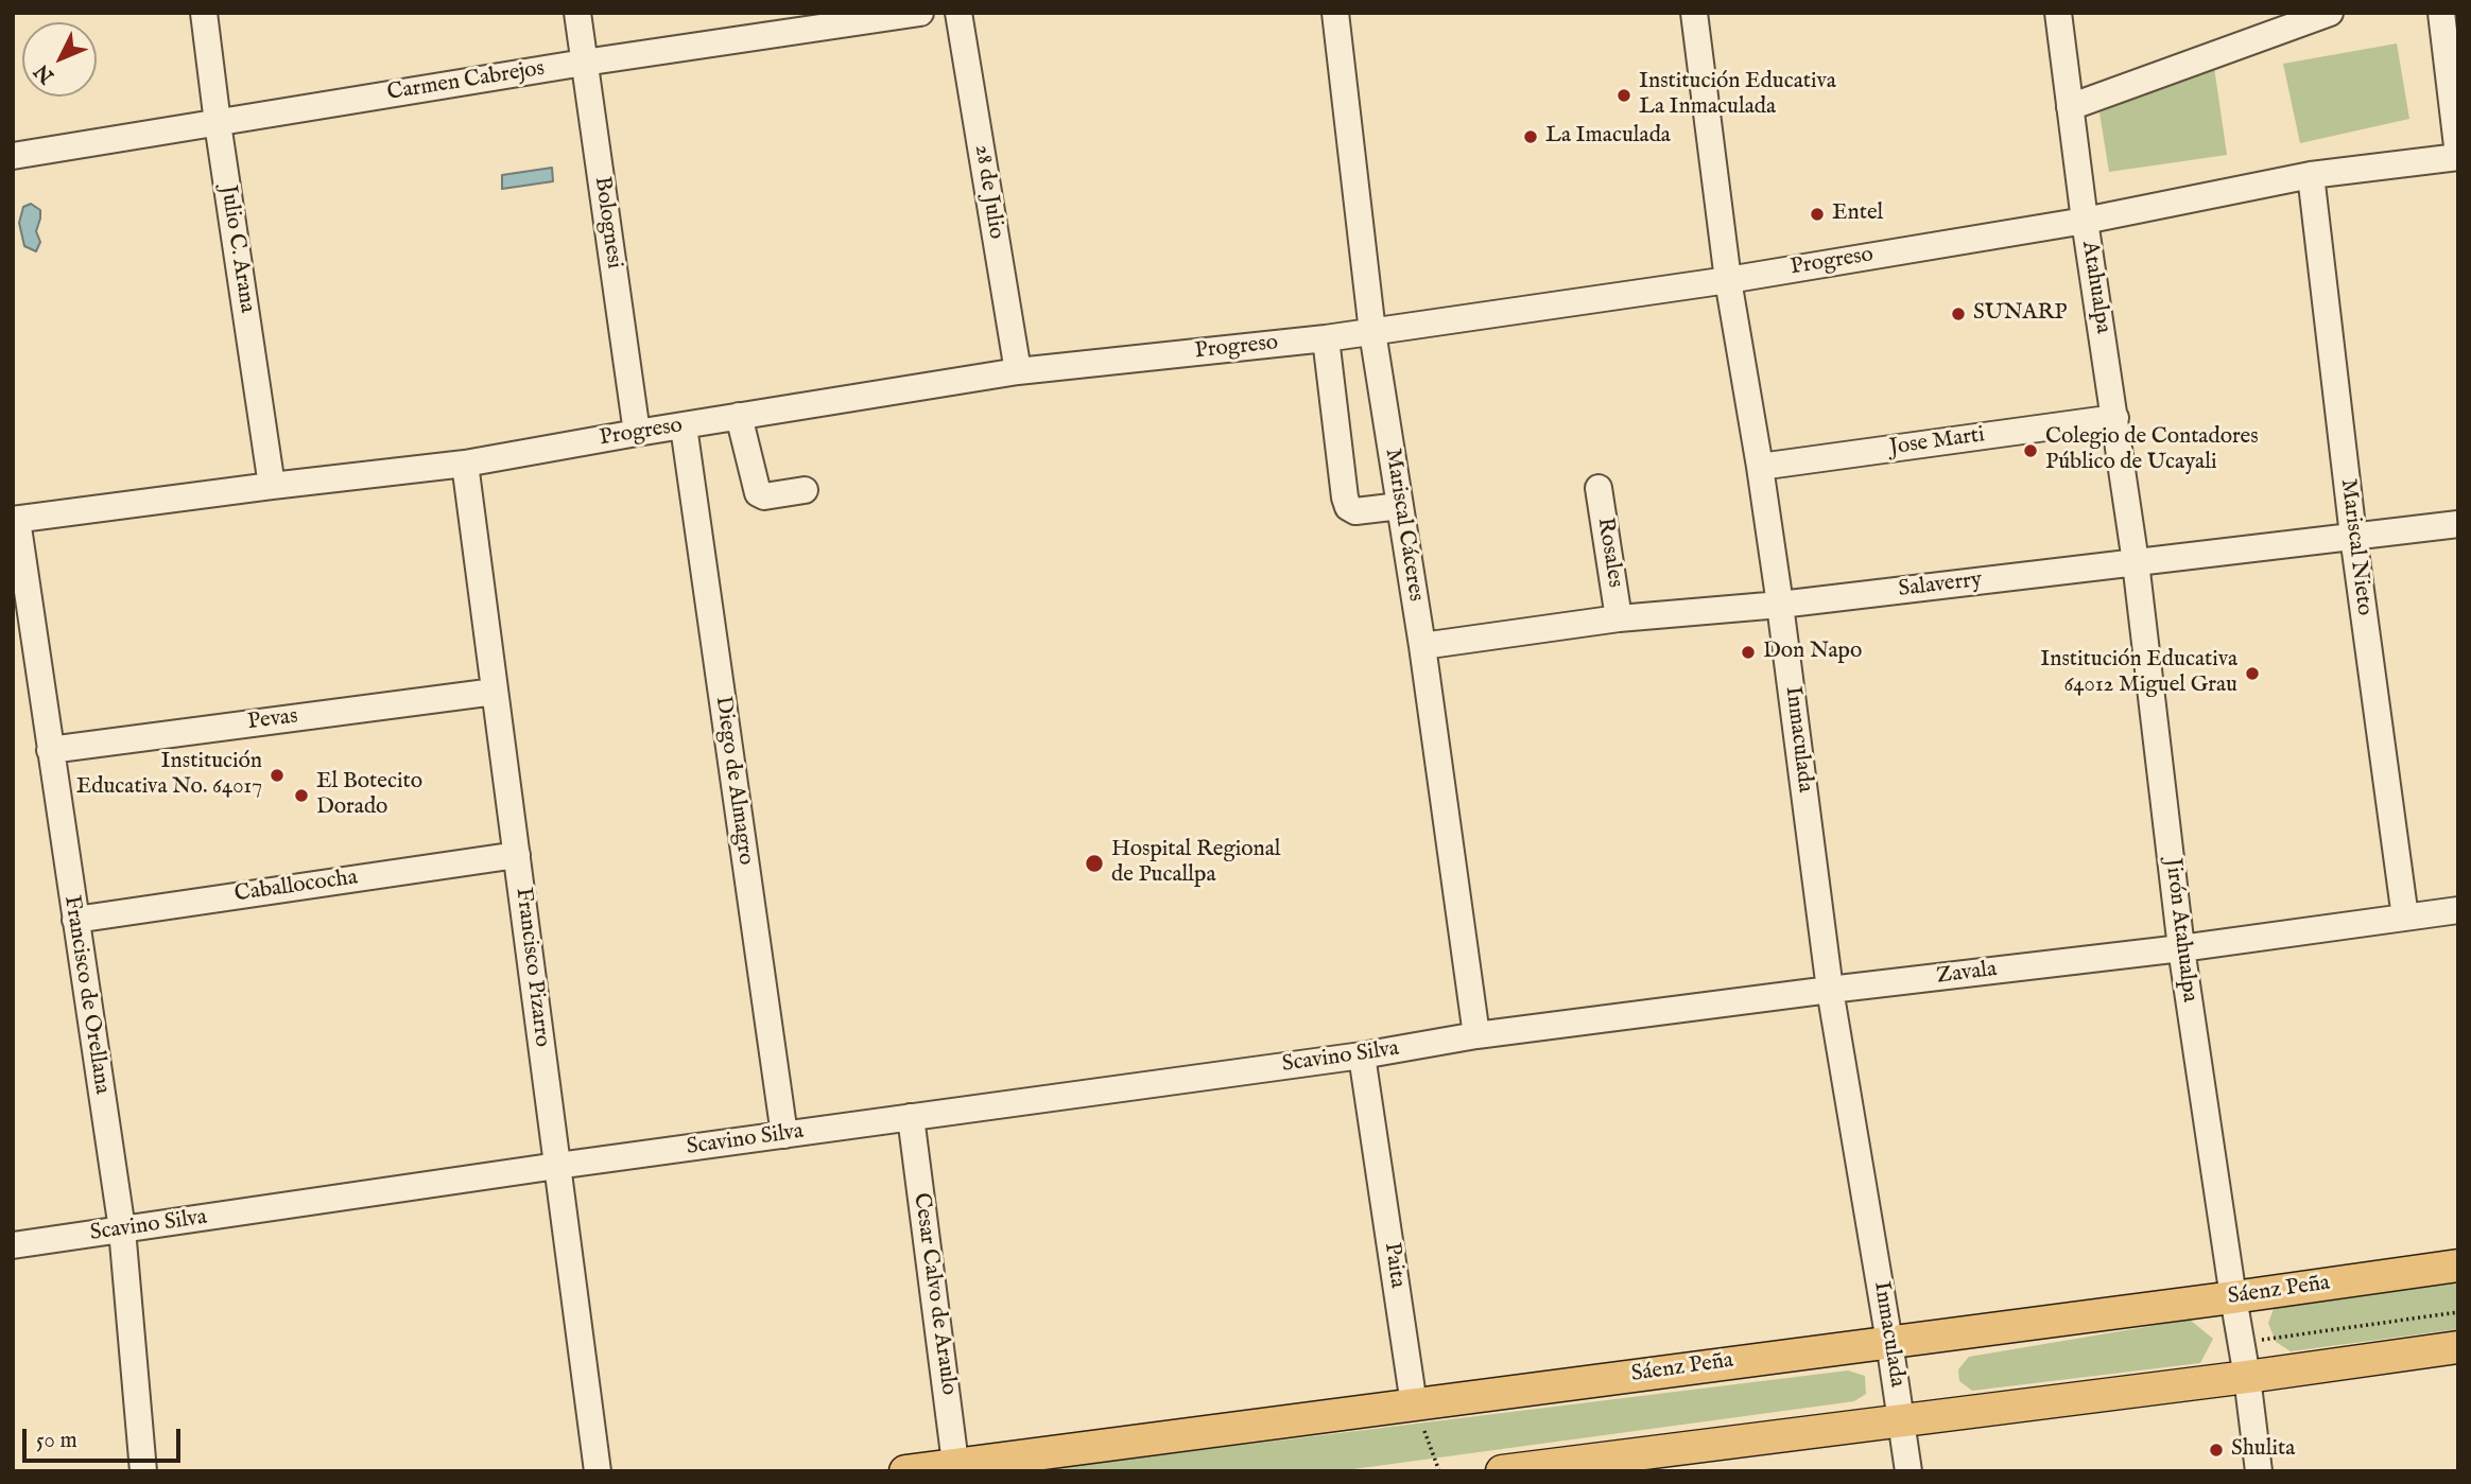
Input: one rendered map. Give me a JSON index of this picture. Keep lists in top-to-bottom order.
{
  "streets": {
    "main road": ["Sáenz Peña"],
    "street": [
      "Carmen Cabrejos",
      "28 de Julio",
      "Bolognesi",
      "Julio C. Arana",
      "Progreso",
      "Atahualpa",
      "Jose Marti",
      "Mariscal Cáceres",
      "Mariscal Nieto",
      "Rosales",
      "Salaverry",
      "Pevas",
      "Inmaculada",
      "Diego de Almagro",
      "Caballococha",
      "Jirón Atahualpa",
      "Francisco Pizarro",
      "Zavala",
      "Francisco de Orellana",
      "Scavino Silva",
      "Paita",
      "Cesar Calvo de Araulo"
    ]
  },
  "crossings": [
    ["Carmen Cabrejos", "Bolognesi"],
    ["Carmen Cabrejos", "Julio C. Arana"],
    ["28 de Julio", "Progreso"],
    ["Bolognesi", "Progreso"],
    ["Julio C. Arana", "Progreso"],
    ["Progreso", "Atahualpa"],
    ["Progreso", "Mariscal Cáceres"],
    ["Progreso", "Mariscal Nieto"],
    ["Progreso", "Inmaculada"],
    ["Progreso", "Diego de Almagro"],
    ["Progreso", "Francisco Pizarro"],
    ["Progreso", "Francisco de Orellana"],
    ["Atahualpa", "Jose Marti"],
    ["Atahualpa", "Salaverry"],
    ["Atahualpa", "Jirón Atahualpa"],
    ["Jose Marti", "Inmaculada"],
    ["Mariscal Cáceres", "Salaverry"],
    ["Mariscal Cáceres", "Zavala"],
    ["Mariscal Cáceres", "Scavino Silva"],
    ["Mariscal Nieto", "Salaverry"],
    ["Mariscal Nieto", "Zavala"],
    ["Rosales", "Salaverry"],
    ["Salaverry", "Inmaculada"],
    ["Salaverry", "Jirón Atahualpa"],
    ["Pevas", "Francisco Pizarro"],
    ["Pevas", "Francisco de Orellana"],
    ["Inmaculada", "Zavala"],
    ["Inmaculada", "Sáenz Peña"],
    ["Diego de Almagro", "Scavino Silva"],
    ["Caballococha", "Francisco Pizarro"],
    ["Caballococha", "Francisco de Orellana"],
    ["Jirón Atahualpa", "Zavala"],
    ["Jirón Atahualpa", "Sáenz Peña"],
    ["Francisco Pizarro", "Scavino Silva"],
    ["Zavala", "Scavino Silva"],
    ["Francisco de Orellana", "Scavino Silva"],
    ["Scavino Silva", "Paita"],
    ["Scavino Silva", "Cesar Calvo de Araulo"],
    ["Paita", "Sáenz Peña"],
    ["Sáenz Peña", "Cesar Calvo de Araulo"]
  ],
  "places": [
    "Institución Educativa La Inmaculada",
    "La Imaculada",
    "Entel",
    "SUNARP",
    "Colegio de Contadores Público de Ucayali",
    "Don Napo",
    "Institución Educativa 64012 Miguel Grau",
    "Institución Educativa No. 64017",
    "El Botecito Dorado",
    "Hospital Regional de Pucallpa",
    "Shulita"
  ],
  "scale_bar": "50 m",
  "north": "bottom left"
}
